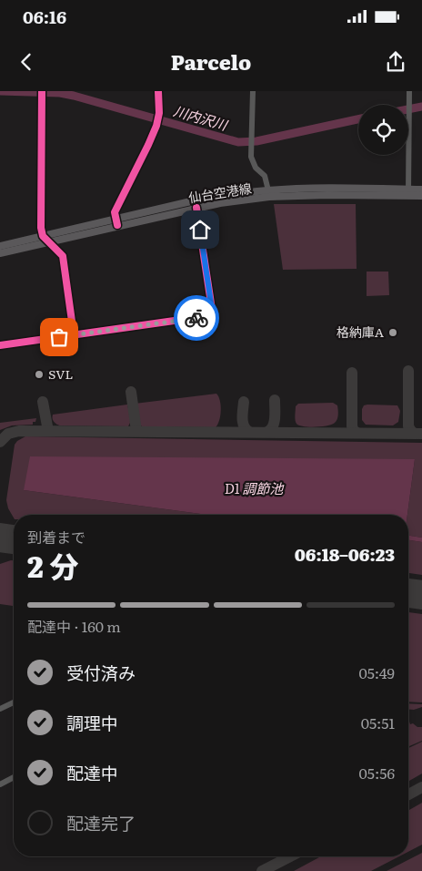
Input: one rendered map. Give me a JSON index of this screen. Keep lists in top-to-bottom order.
{
  "streets": {
    "main road": ["仙台空港線"]
  },
  "water": ["川内沢川", "D1 調節池"],
  "places": ["格納庫A", "SVL"],
  "page": {
    "status": "06:16",
    "header": "Parcelo",
    "heading": ["2 分", "到着まで", "06:18–06:23"],
    "bar": "配達中 · 160 m",
    "list": [
      ["受付済み", "05:49"],
      ["調理中", "05:51"],
      ["配達中", "05:56"],
      "配達完了"
    ]
  }
}
